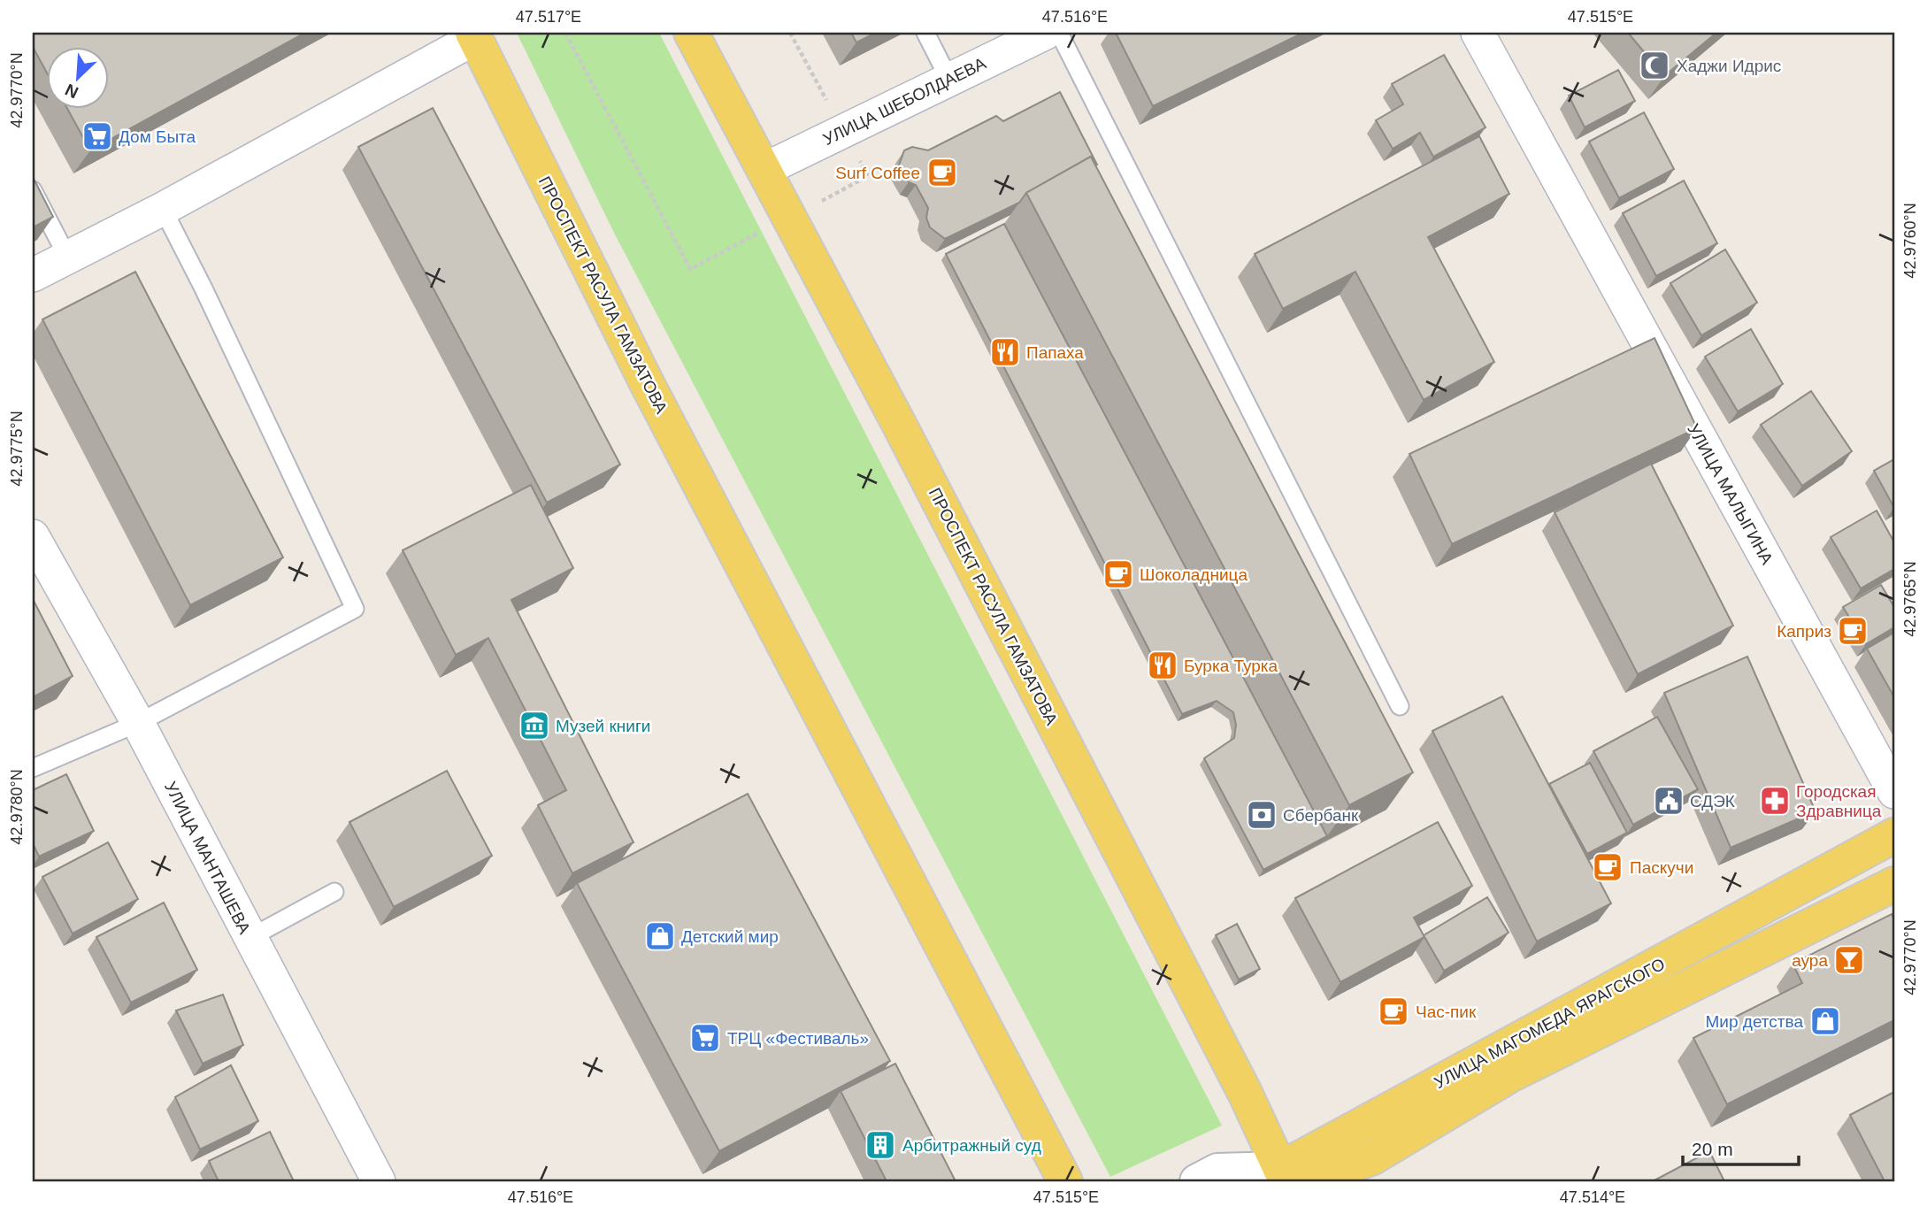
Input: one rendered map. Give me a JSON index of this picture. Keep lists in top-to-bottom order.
{
  "streets": {
    "main road": ["ПРОСПЕКТ РАСУЛА ГАМЗАТОВА", "УЛИЦА МАГОМЕДА ЯРАГСКОГО"],
    "street": ["УЛИЦА ШЕБОЛДАЕВА", "УЛИЦА МАЛЫГИНА", "УЛИЦА МАНТАШЕВА"]
  },
  "crossings": [
    ["УЛИЦА ШЕБОЛДАЕВА", "ПРОСПЕКТ РАСУЛА ГАМЗАТОВА"],
    ["ПРОСПЕКТ РАСУЛА ГАМЗАТОВА", "УЛИЦА МАГОМЕДА ЯРАГСКОГО"]
  ],
  "places": {
    "mosque": ["Хаджи Идрис"],
    "supermarket": ["Дом Быта", "ТРЦ «Фестиваль»"],
    "cafe": [
      "Surf Coffee",
      "Шоколадница",
      "Каприз",
      "Паскучи",
      "Час-пик"
    ],
    "restaurant": ["Папаха", "Бурка Турка"],
    "museum": ["Музей книги"],
    "public building": ["СДЭК"],
    "pharmacy": ["Городская Здравница"],
    "bank": ["Сбербанк"],
    "shop": ["Детский мир", "Мир детства"],
    "bar": ["аура"],
    "building": ["Арбитражный суд"]
  },
  "scale_bar": "20 m",
  "north": "bottom left",
  "coordinates": [
    "47.517°E",
    "47.516°E",
    "47.515°E",
    "42.9770°N",
    "42.9760°N",
    "42.9775°N",
    "42.9765°N",
    "42.9780°N",
    "47.514°E"
  ]
}
